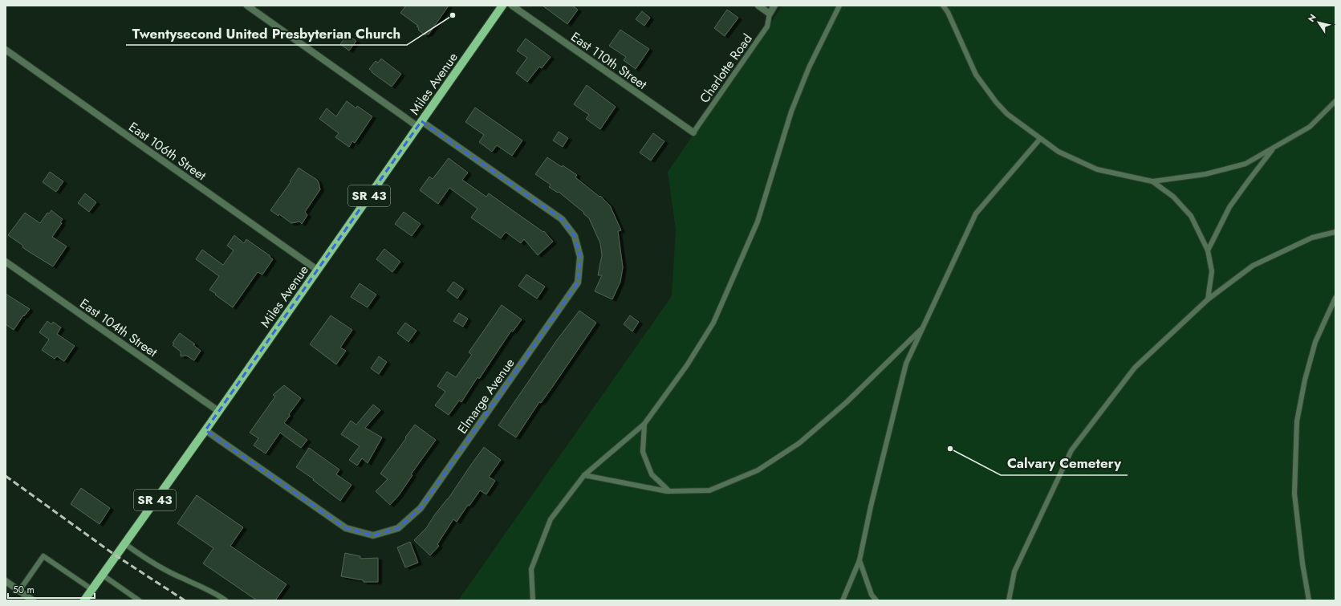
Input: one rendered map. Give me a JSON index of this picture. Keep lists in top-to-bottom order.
{
  "streets": {
    "main road": ["Miles Avenue", "SR 43"],
    "street": [
      "East 110th Street",
      "East 106th Street",
      "East 104th Street",
      "Elmarge Avenue"
    ],
    "lane": ["Charlotte Road"]
  },
  "crossings": [
    ["East 110th Street", "Charlotte Road"],
    ["Miles Avenue", "East 106th Street"],
    ["Miles Avenue", "East 104th Street"],
    ["Miles Avenue", "Elmarge Avenue"]
  ],
  "places": ["Twentysecond United Presbyterian Church", "Calvary Cemetery"],
  "scale_bar": "50 m",
  "north": "top left"
}
